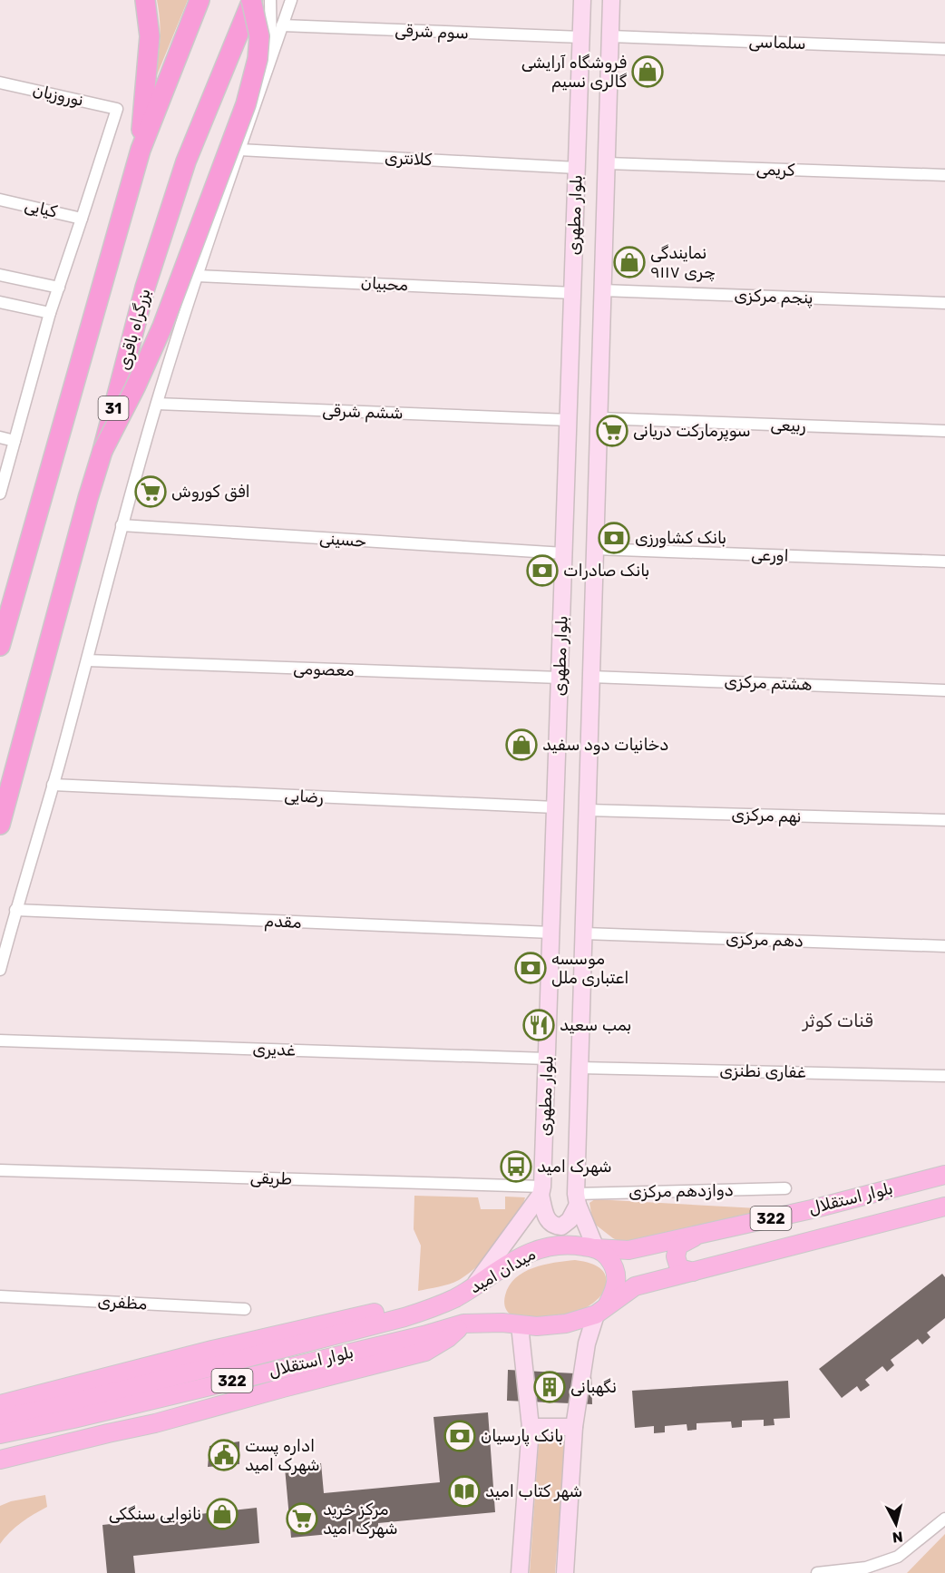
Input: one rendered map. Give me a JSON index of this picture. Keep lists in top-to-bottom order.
{
  "streets": {
    "highway": ["بزرگراه باقری", "31"],
    "main road": [
      "بلوار مطهری",
      "بلوار استقلال",
      "322",
      "میدان امید"
    ],
    "street": [
      "سوم شرقی",
      "سلماسی",
      "نوروزیان",
      "کلانتری",
      "کریمی",
      "کیایی",
      "محبیان",
      "پنجم مرکزی",
      "ششم شرقی",
      "ربیعی",
      "حسینی",
      "اورعی",
      "معصومی",
      "هشتم مرکزی",
      "رضایی",
      "نهم مرکزی",
      "مقدم",
      "دهم مرکزی",
      "غدیری",
      "غفاری نطنزی",
      "طریقی",
      "دوازدهم مرکزی",
      "مظفری"
    ]
  },
  "crossings": [
    ["سوم شرقی", "بلوار مطهری"],
    ["سلماسی", "بلوار مطهری"],
    ["نوروزیان", "کیایی"],
    ["کلانتری", "بلوار مطهری"],
    ["کریمی", "بلوار مطهری"],
    ["بلوار مطهری", "محبیان"],
    ["بلوار مطهری", "پنجم مرکزی"],
    ["بلوار مطهری", "ششم شرقی"],
    ["بلوار مطهری", "ربیعی"],
    ["بلوار مطهری", "حسینی"],
    ["بلوار مطهری", "اورعی"],
    ["بلوار مطهری", "معصومی"],
    ["بلوار مطهری", "هشتم مرکزی"],
    ["بلوار مطهری", "رضایی"],
    ["بلوار مطهری", "نهم مرکزی"],
    ["بلوار مطهری", "مقدم"],
    ["بلوار مطهری", "دهم مرکزی"],
    ["بلوار مطهری", "غدیری"],
    ["بلوار مطهری", "غفاری نطنزی"],
    ["بلوار مطهری", "طریقی"],
    ["بلوار مطهری", "دوازدهم مرکزی"],
    ["بلوار استقلال", "میدان امید"]
  ],
  "districts": ["قنات کوثر"],
  "places": {
    "shop": [
      "فروشگاه آرایشی گالری نسیم",
      "نمایندگی ۹۱۱۷ چری",
      "دخانیات دود سفید",
      "نانوایی سنگکی"
    ],
    "supermarket": ["سوپرمارکت دریانی", "افق کوروش", "مرکز خرید شهرک امید"],
    "bank": [
      "بانک کشاورزی",
      "بانک صادرات",
      "موسسه اعتباری ملل",
      "بانک پارسیان"
    ],
    "restaurant": ["بمب سعید"],
    "bus stop": ["شهرک امید"],
    "building": ["نگهبانی"],
    "public building": ["اداره پست شهرک امید"],
    "library": ["شهر کتاب امید"]
  },
  "north": "bottom"
}
